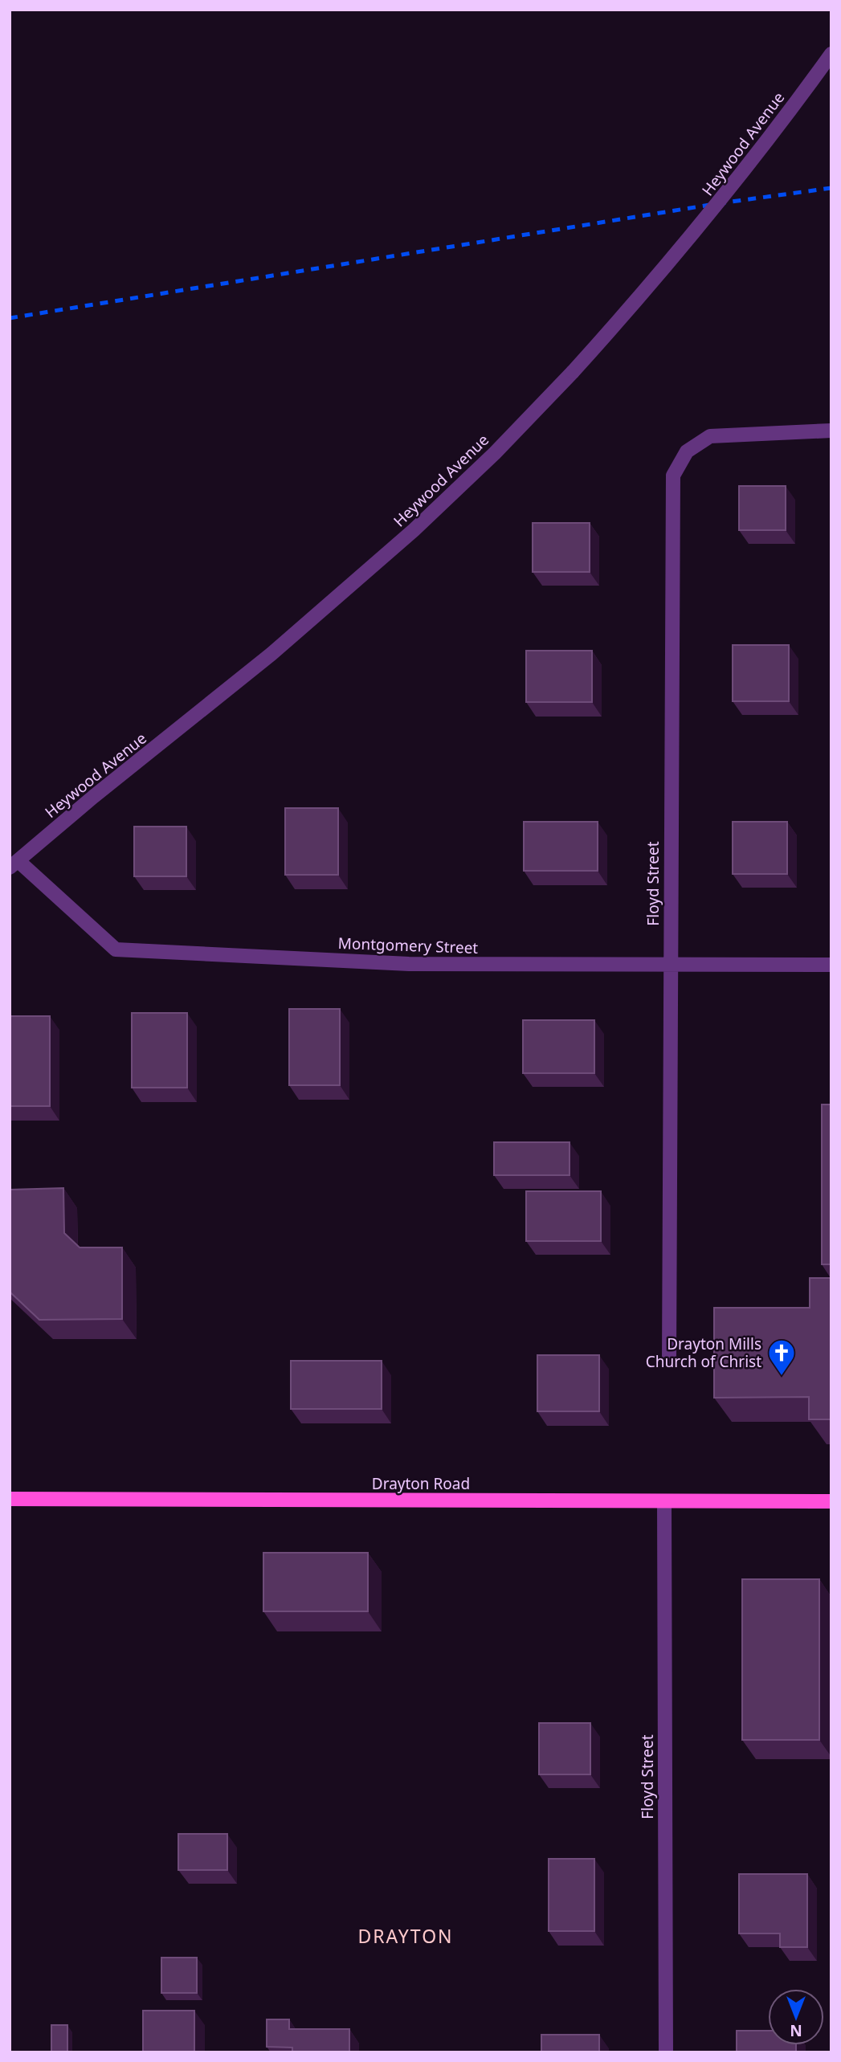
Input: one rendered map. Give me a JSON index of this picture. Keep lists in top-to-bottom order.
{
  "streets": {
    "main road": ["Drayton Road"],
    "street": ["Heywood Avenue", "Floyd Street", "Montgomery Street"]
  },
  "crossings": [
    ["Heywood Avenue", "Montgomery Street"],
    ["Floyd Street", "Montgomery Street"],
    ["Floyd Street", "Drayton Road"]
  ],
  "districts": ["DRAYTON"],
  "places": {
    "church": ["Drayton Mills Church of Christ"]
  },
  "north": "bottom"
}
